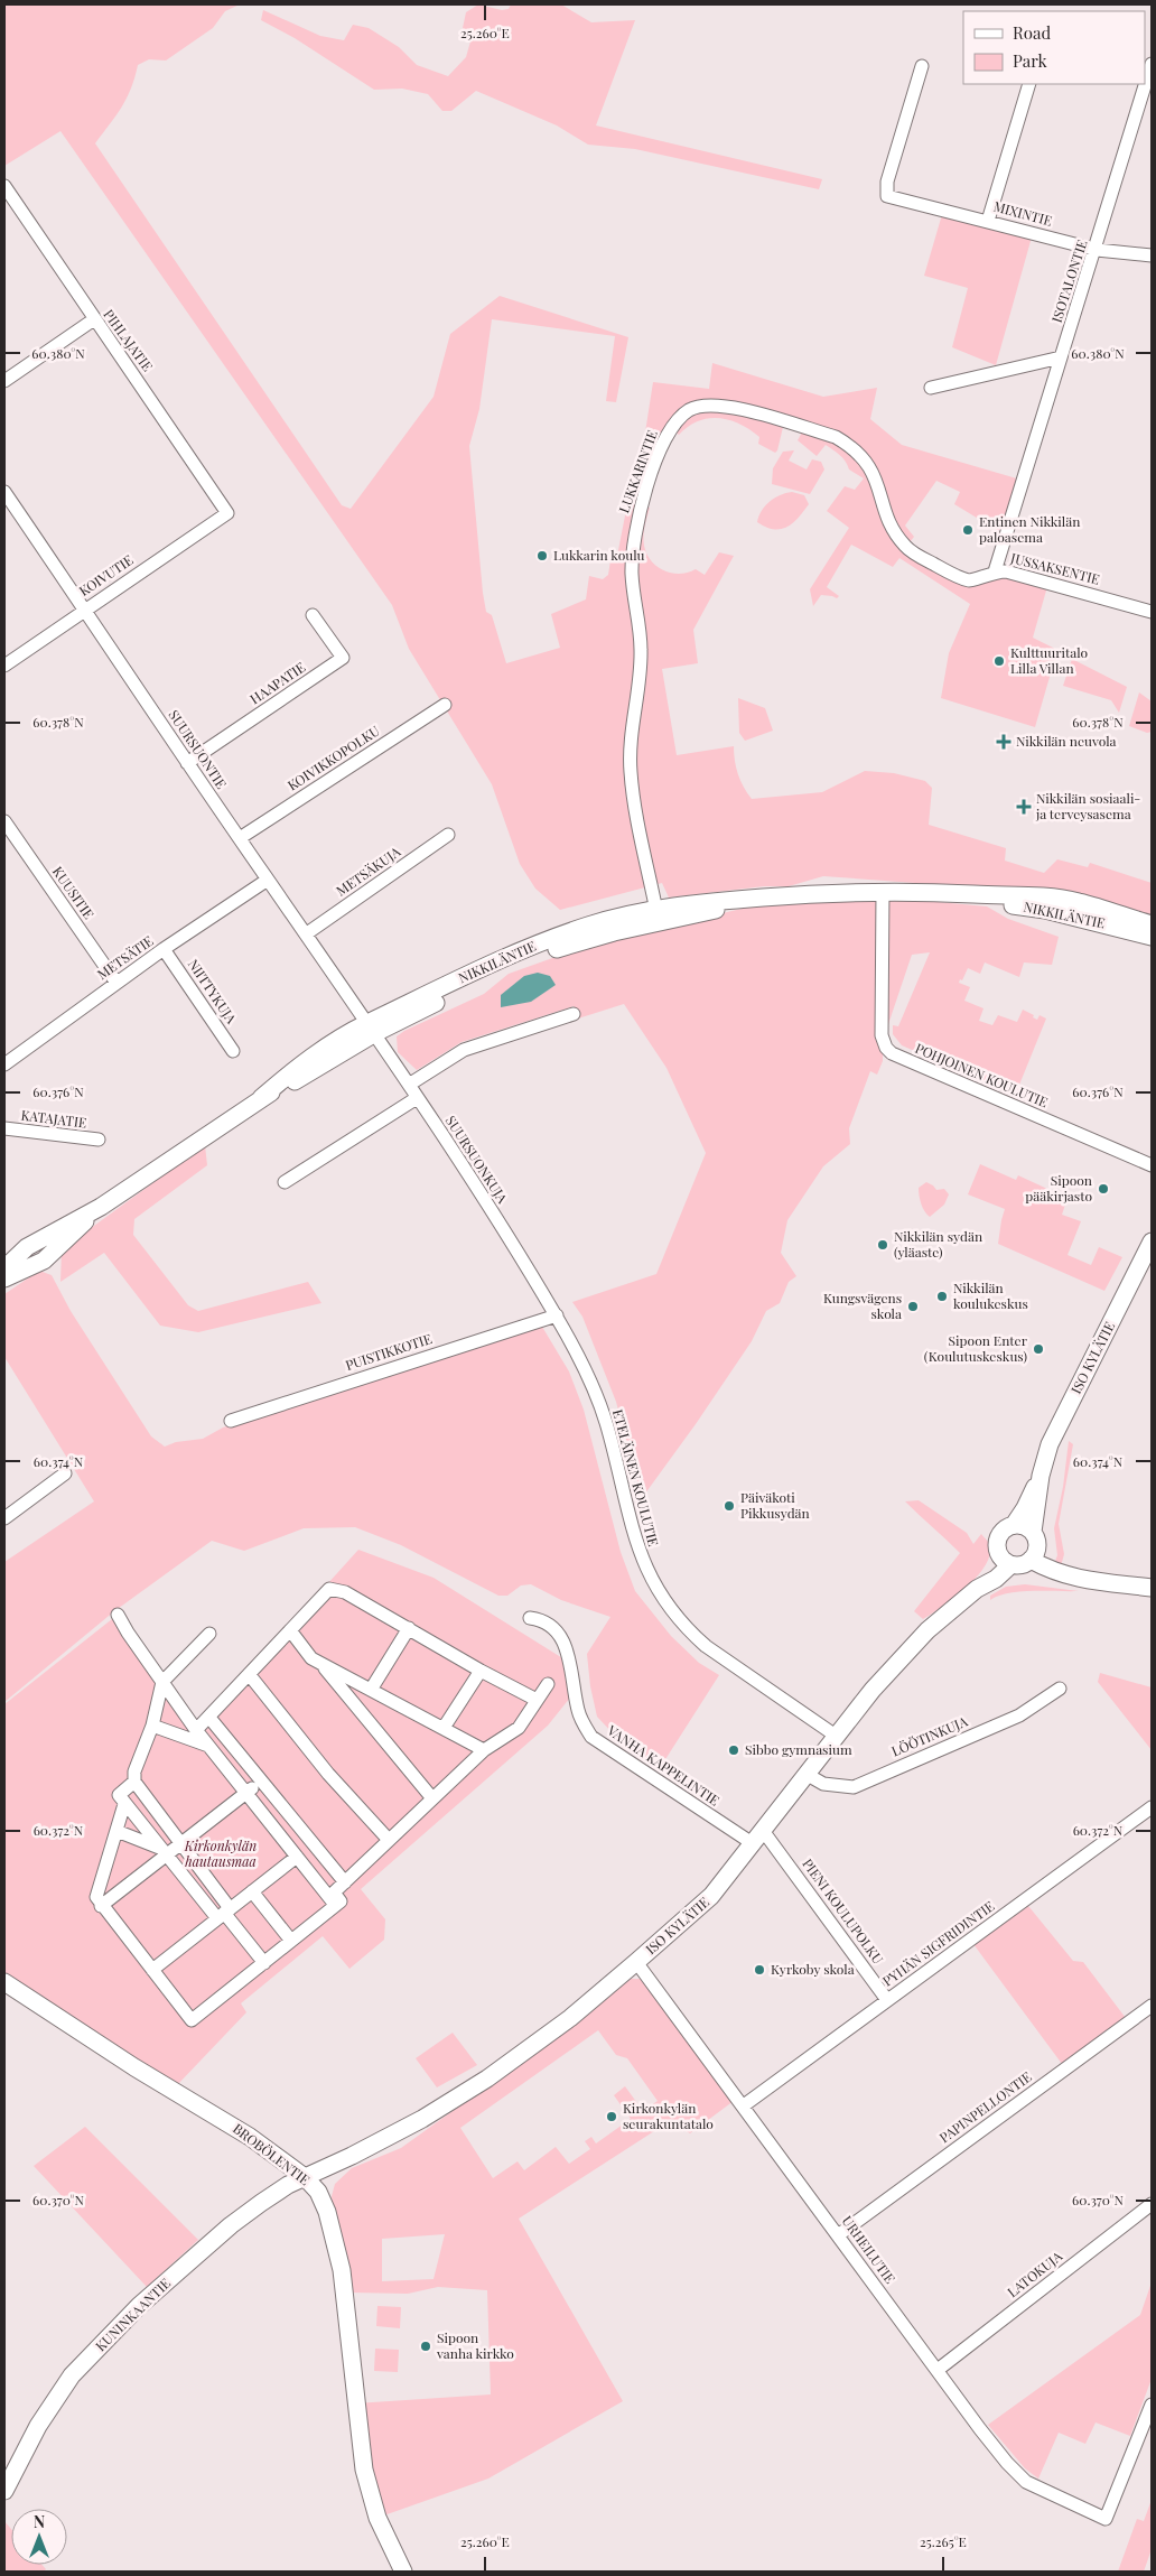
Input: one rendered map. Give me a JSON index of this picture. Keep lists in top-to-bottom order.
{
  "streets": {
    "street": [
      "MIXINTIE",
      "ISOTALONTIE",
      "PIHLAJATIE",
      "LUKKARINTIE",
      "JUSSAKSENTIE",
      "KOIVUTIE",
      "HAAPATIE",
      "SUURSUONTIE",
      "KOIVIKKOPOLKU",
      "METSÄKUJA",
      "KUUSITIE",
      "NIKKILÄNTIE",
      "METSÄTIE",
      "NIITTYKUJA",
      "POHJOINEN KOULUTIE",
      "KATAJATIE",
      "SUURSUONKUJA",
      "PUISTIKKOTIE",
      "ISO KYLÄTIE",
      "ETELÄINEN KOULUTIE",
      "LÖÖTINKUJA",
      "VANHA KAPPELINTIE",
      "PIENI KOULUPOLKU",
      "PYHÄN SIGFRIDINTIE",
      "PAPINPELLONTIE",
      "BROBÖLENTIE",
      "URHEILUTIE",
      "LATOKUJA",
      "KUNINKAANTIE"
    ]
  },
  "crossings": [
    ["MIXINTIE", "ISOTALONTIE"],
    ["ISOTALONTIE", "JUSSAKSENTIE"],
    ["PIHLAJATIE", "KOIVUTIE"],
    ["LUKKARINTIE", "JUSSAKSENTIE"],
    ["LUKKARINTIE", "NIKKILÄNTIE"],
    ["KOIVUTIE", "SUURSUONTIE"],
    ["HAAPATIE", "SUURSUONTIE"],
    ["SUURSUONTIE", "KOIVIKKOPOLKU"],
    ["SUURSUONTIE", "METSÄKUJA"],
    ["SUURSUONTIE", "NIKKILÄNTIE"],
    ["SUURSUONTIE", "METSÄTIE"],
    ["SUURSUONTIE", "SUURSUONKUJA"],
    ["KUUSITIE", "METSÄTIE"],
    ["NIKKILÄNTIE", "POHJOINEN KOULUTIE"],
    ["NIKKILÄNTIE", "SUURSUONKUJA"],
    ["METSÄTIE", "NIITTYKUJA"],
    ["SUURSUONKUJA", "PUISTIKKOTIE"],
    ["SUURSUONKUJA", "ETELÄINEN KOULUTIE"],
    ["PUISTIKKOTIE", "ETELÄINEN KOULUTIE"],
    ["ISO KYLÄTIE", "ETELÄINEN KOULUTIE"],
    ["ISO KYLÄTIE", "LÖÖTINKUJA"],
    ["ISO KYLÄTIE", "VANHA KAPPELINTIE"],
    ["ISO KYLÄTIE", "PIENI KOULUPOLKU"],
    ["ISO KYLÄTIE", "BROBÖLENTIE"],
    ["ISO KYLÄTIE", "URHEILUTIE"],
    ["ISO KYLÄTIE", "KUNINKAANTIE"],
    ["VANHA KAPPELINTIE", "PIENI KOULUPOLKU"],
    ["PIENI KOULUPOLKU", "PYHÄN SIGFRIDINTIE"],
    ["PYHÄN SIGFRIDINTIE", "URHEILUTIE"],
    ["PAPINPELLONTIE", "URHEILUTIE"],
    ["BROBÖLENTIE", "KUNINKAANTIE"],
    ["URHEILUTIE", "LATOKUJA"]
  ],
  "parks": ["Kirkonkylän hautausmaa"],
  "places": {
    "other": [
      "Entinen Nikkilän paloasema",
      "Lukkarin koulu",
      "Kulttuuritalo Lilla Villan",
      "Sipoon pääkirjasto",
      "Nikkilän sydän (yläaste)",
      "Nikkilän koulukeskus",
      "Kungsvägens skola",
      "Sipoon Enter (Koulutuskeskus)",
      "Päiväkoti Pikkusydän",
      "Sibbo gymnasium",
      "Kyrkoby skola",
      "Kirkonkylän seurakuntatalo",
      "Sipoon vanha kirkko"
    ],
    "health": ["Nikkilän neuvola", "Nikkilän sosiaali- ja terveysasema"]
  },
  "legend": ["Road", "Park"],
  "north": "top",
  "coordinates": [
    "25.260°E",
    "60.380°N",
    "60.378°N",
    "60.376°N",
    "60.374°N",
    "60.372°N",
    "60.370°N",
    "25.265°E"
  ]
}
